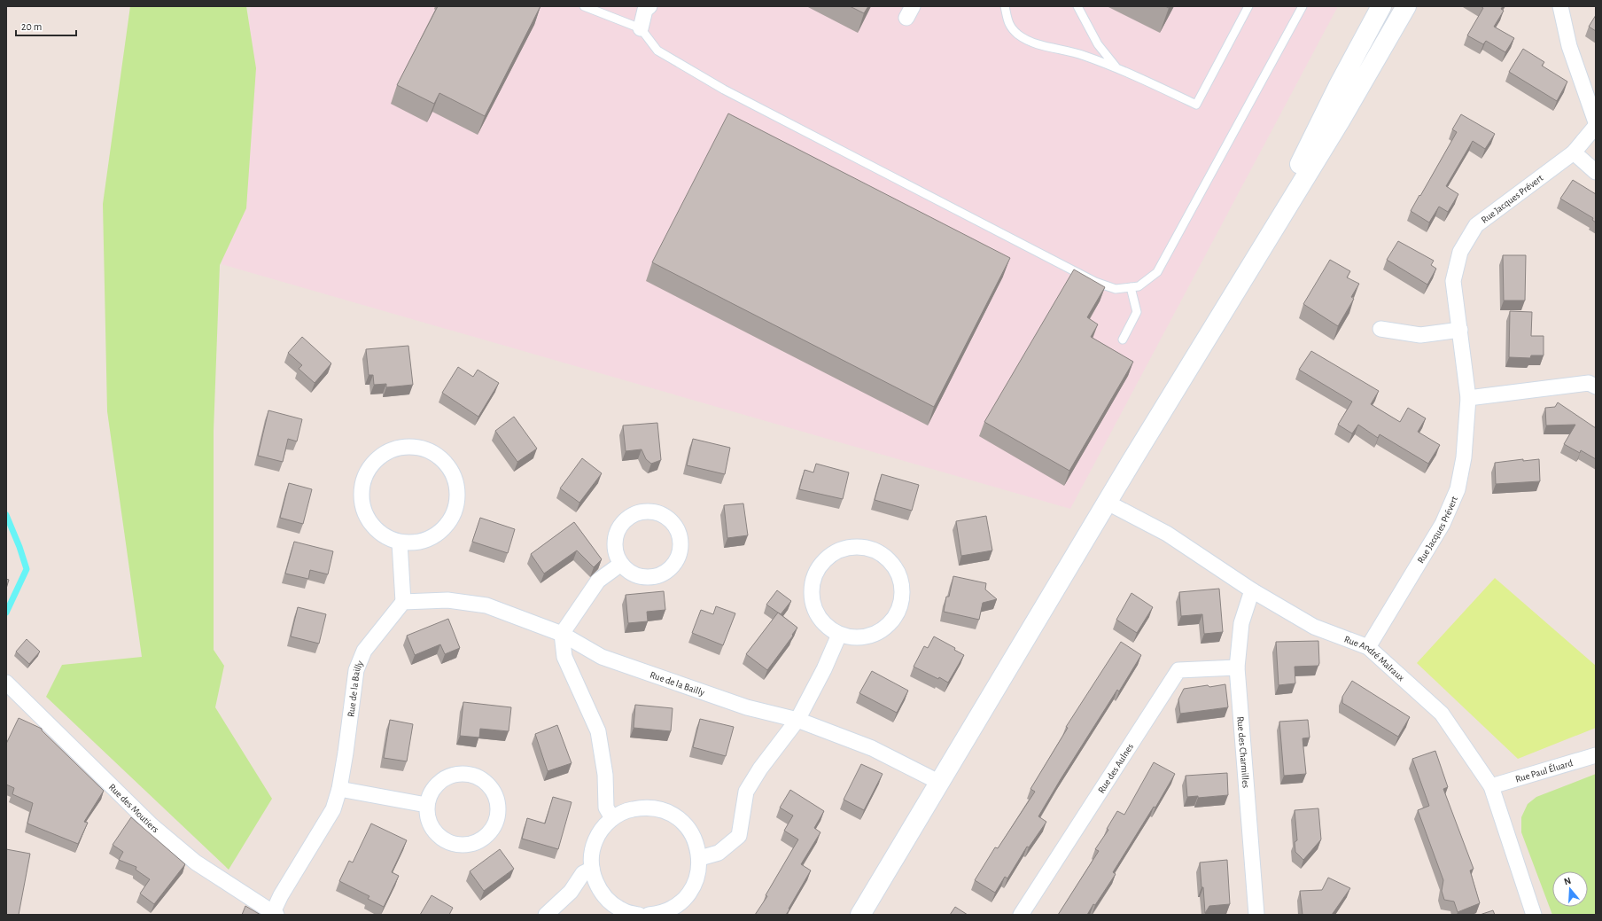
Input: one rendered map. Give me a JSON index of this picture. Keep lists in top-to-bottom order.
{
  "streets": {
    "street": [
      "Rue Jacques Prévert",
      "Rue André Malraux",
      "Rue de la Bailly",
      "Rue des Charmilles",
      "Rue des Aulnes",
      "Rue Paul Éluard",
      "Rue des Moutiers"
    ]
  },
  "crossings": [
    ["Rue Jacques Prévert", "Rue André Malraux"],
    ["Rue André Malraux", "Rue des Charmilles"],
    ["Rue André Malraux", "Rue Paul Éluard"],
    ["Rue de la Bailly", "Rue des Moutiers"],
    ["Rue des Charmilles", "Rue des Aulnes"]
  ],
  "scale_bar": "20 m",
  "north": "top"
}
